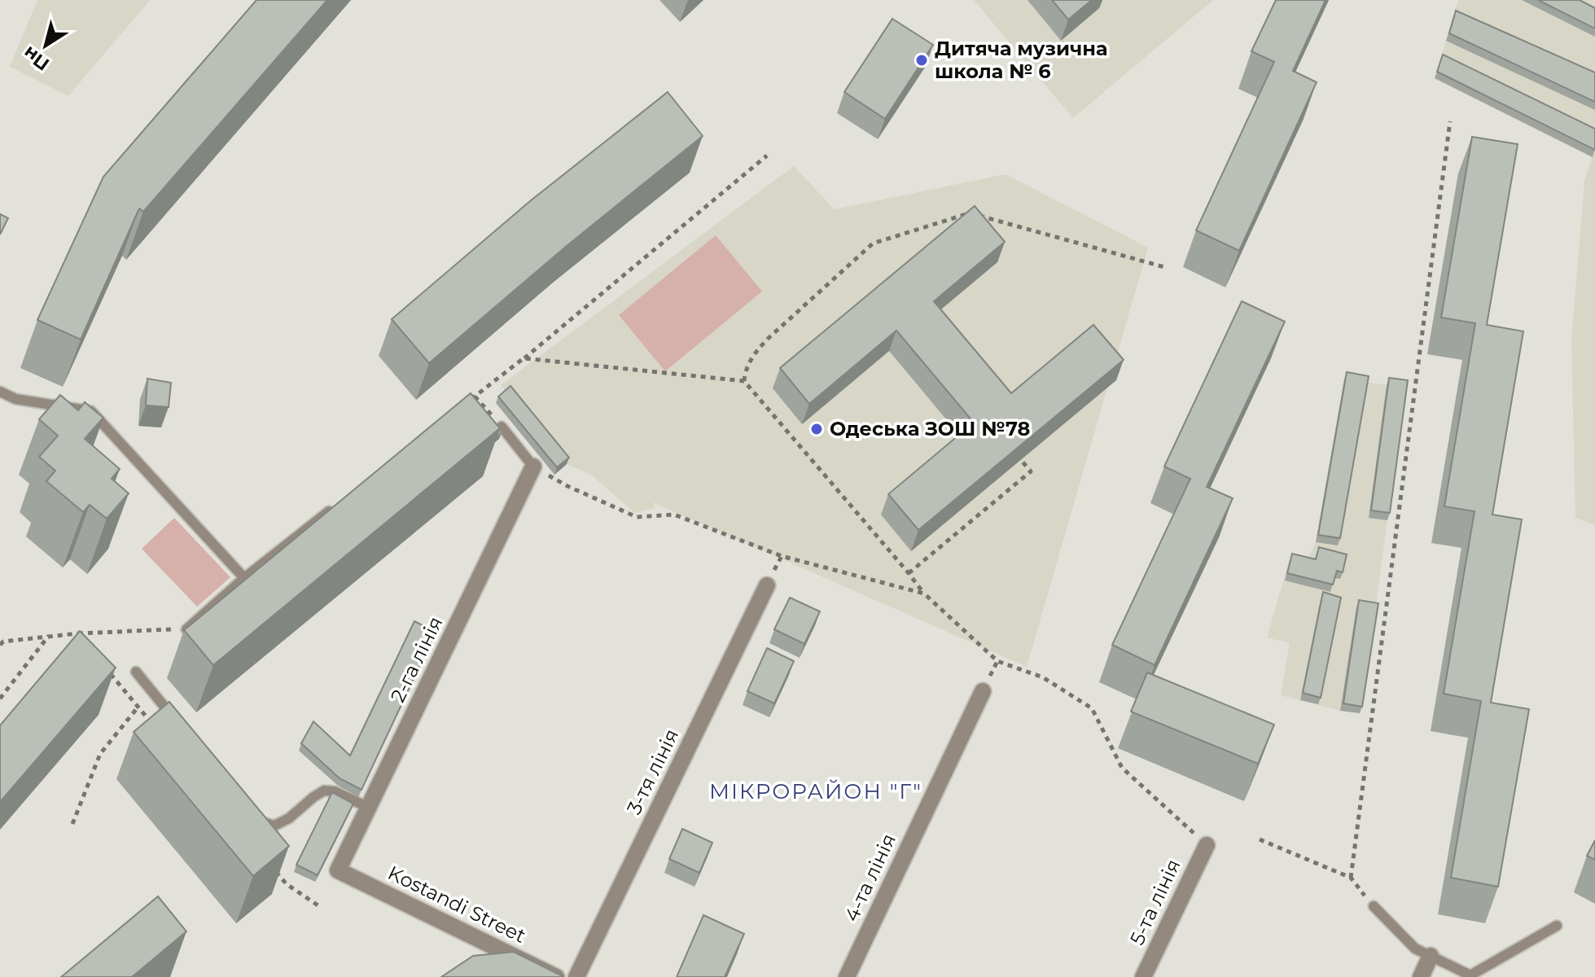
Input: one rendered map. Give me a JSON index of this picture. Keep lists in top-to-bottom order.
{
  "streets": {
    "street": [
      "2-га лінія",
      "3-тя лінія",
      "4-та лінія",
      "5-та лінія",
      "Kostandi Street"
    ]
  },
  "crossings": [
    ["2-га лінія", "Kostandi Street"]
  ],
  "districts": ["МІКРОРАЙОН \"Г\""],
  "places": ["Дитяча музична школа № 6", "Одеська ЗОШ №78"],
  "north": "bottom left"
}
